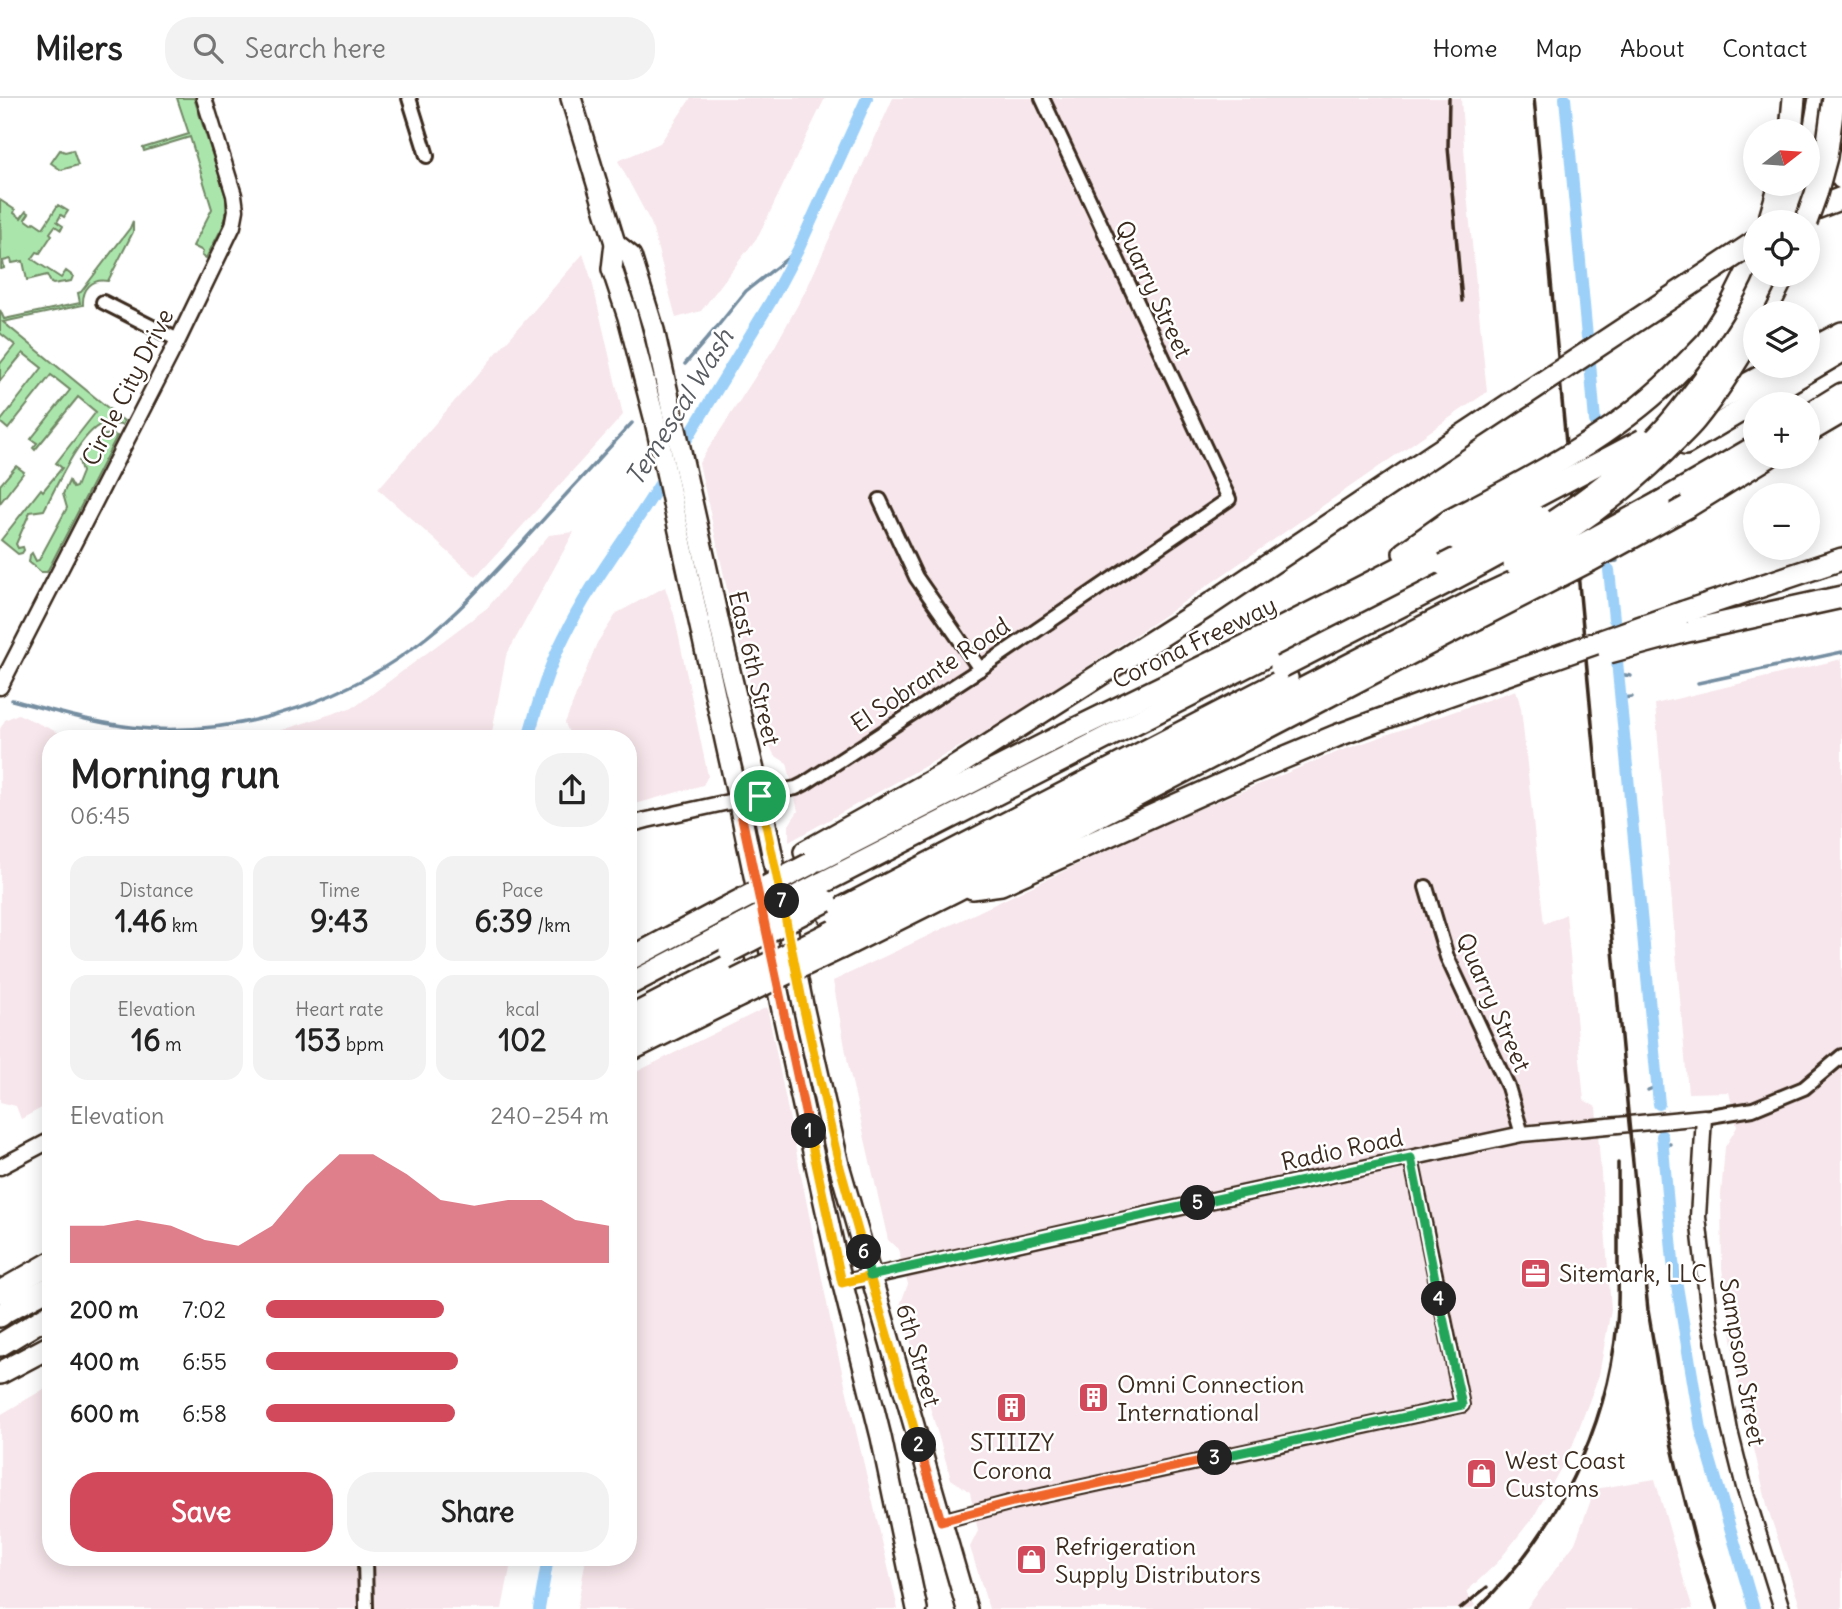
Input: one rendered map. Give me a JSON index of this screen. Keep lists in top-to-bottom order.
{
  "streets": {
    "highway": ["Corona Freeway"],
    "main road": ["East 6th Street", "6th Street"],
    "street": [
      "Quarry Street",
      "Circle City Drive",
      "El Sobrante Road",
      "Radio Road",
      "Sampson Street"
    ]
  },
  "crossings": [
    ["Quarry Street", "El Sobrante Road"],
    ["Quarry Street", "Radio Road"],
    ["East 6th Street", "El Sobrante Road"],
    ["East 6th Street", "Radio Road"],
    ["East 6th Street", "6th Street"],
    ["Radio Road", "6th Street"],
    ["Radio Road", "Sampson Street"]
  ],
  "water": ["Temescal Wash"],
  "places": {
    "office": ["Sitemark, LLC"],
    "building": ["Omni Connection International", "STIIIZY Corona"],
    "shop": ["West Coast Customs", "Refrigeration Supply Distributors"]
  },
  "north": "right",
  "page": {
    "header": "Milers",
    "search": "Search here",
    "nav": [
      "Home",
      "Map",
      "About",
      "Contact"
    ],
    "map_buttons": ["+", "−"],
    "heading": ["Morning run", "06:45"],
    "stats": [
      ["Distance", "1.46 km"],
      ["Time", "9:43"],
      ["Pace", "6:39 /km"],
      ["Elevation", "16 m"],
      ["Heart rate", "153 bpm"],
      ["kcal", "102"]
    ],
    "pins": [
      "7",
      "1",
      "5",
      "6",
      "4",
      "2",
      "3"
    ],
    "chart": ["Elevation", "240–254 m"],
    "list": [
      {
        "name": "200 m",
        "note": "7:02"
      },
      {
        "name": "400 m",
        "note": "6:55"
      },
      {
        "name": "600 m",
        "note": "6:58"
      }
    ],
    "buttons": ["Save", "Share"]
  }
}
